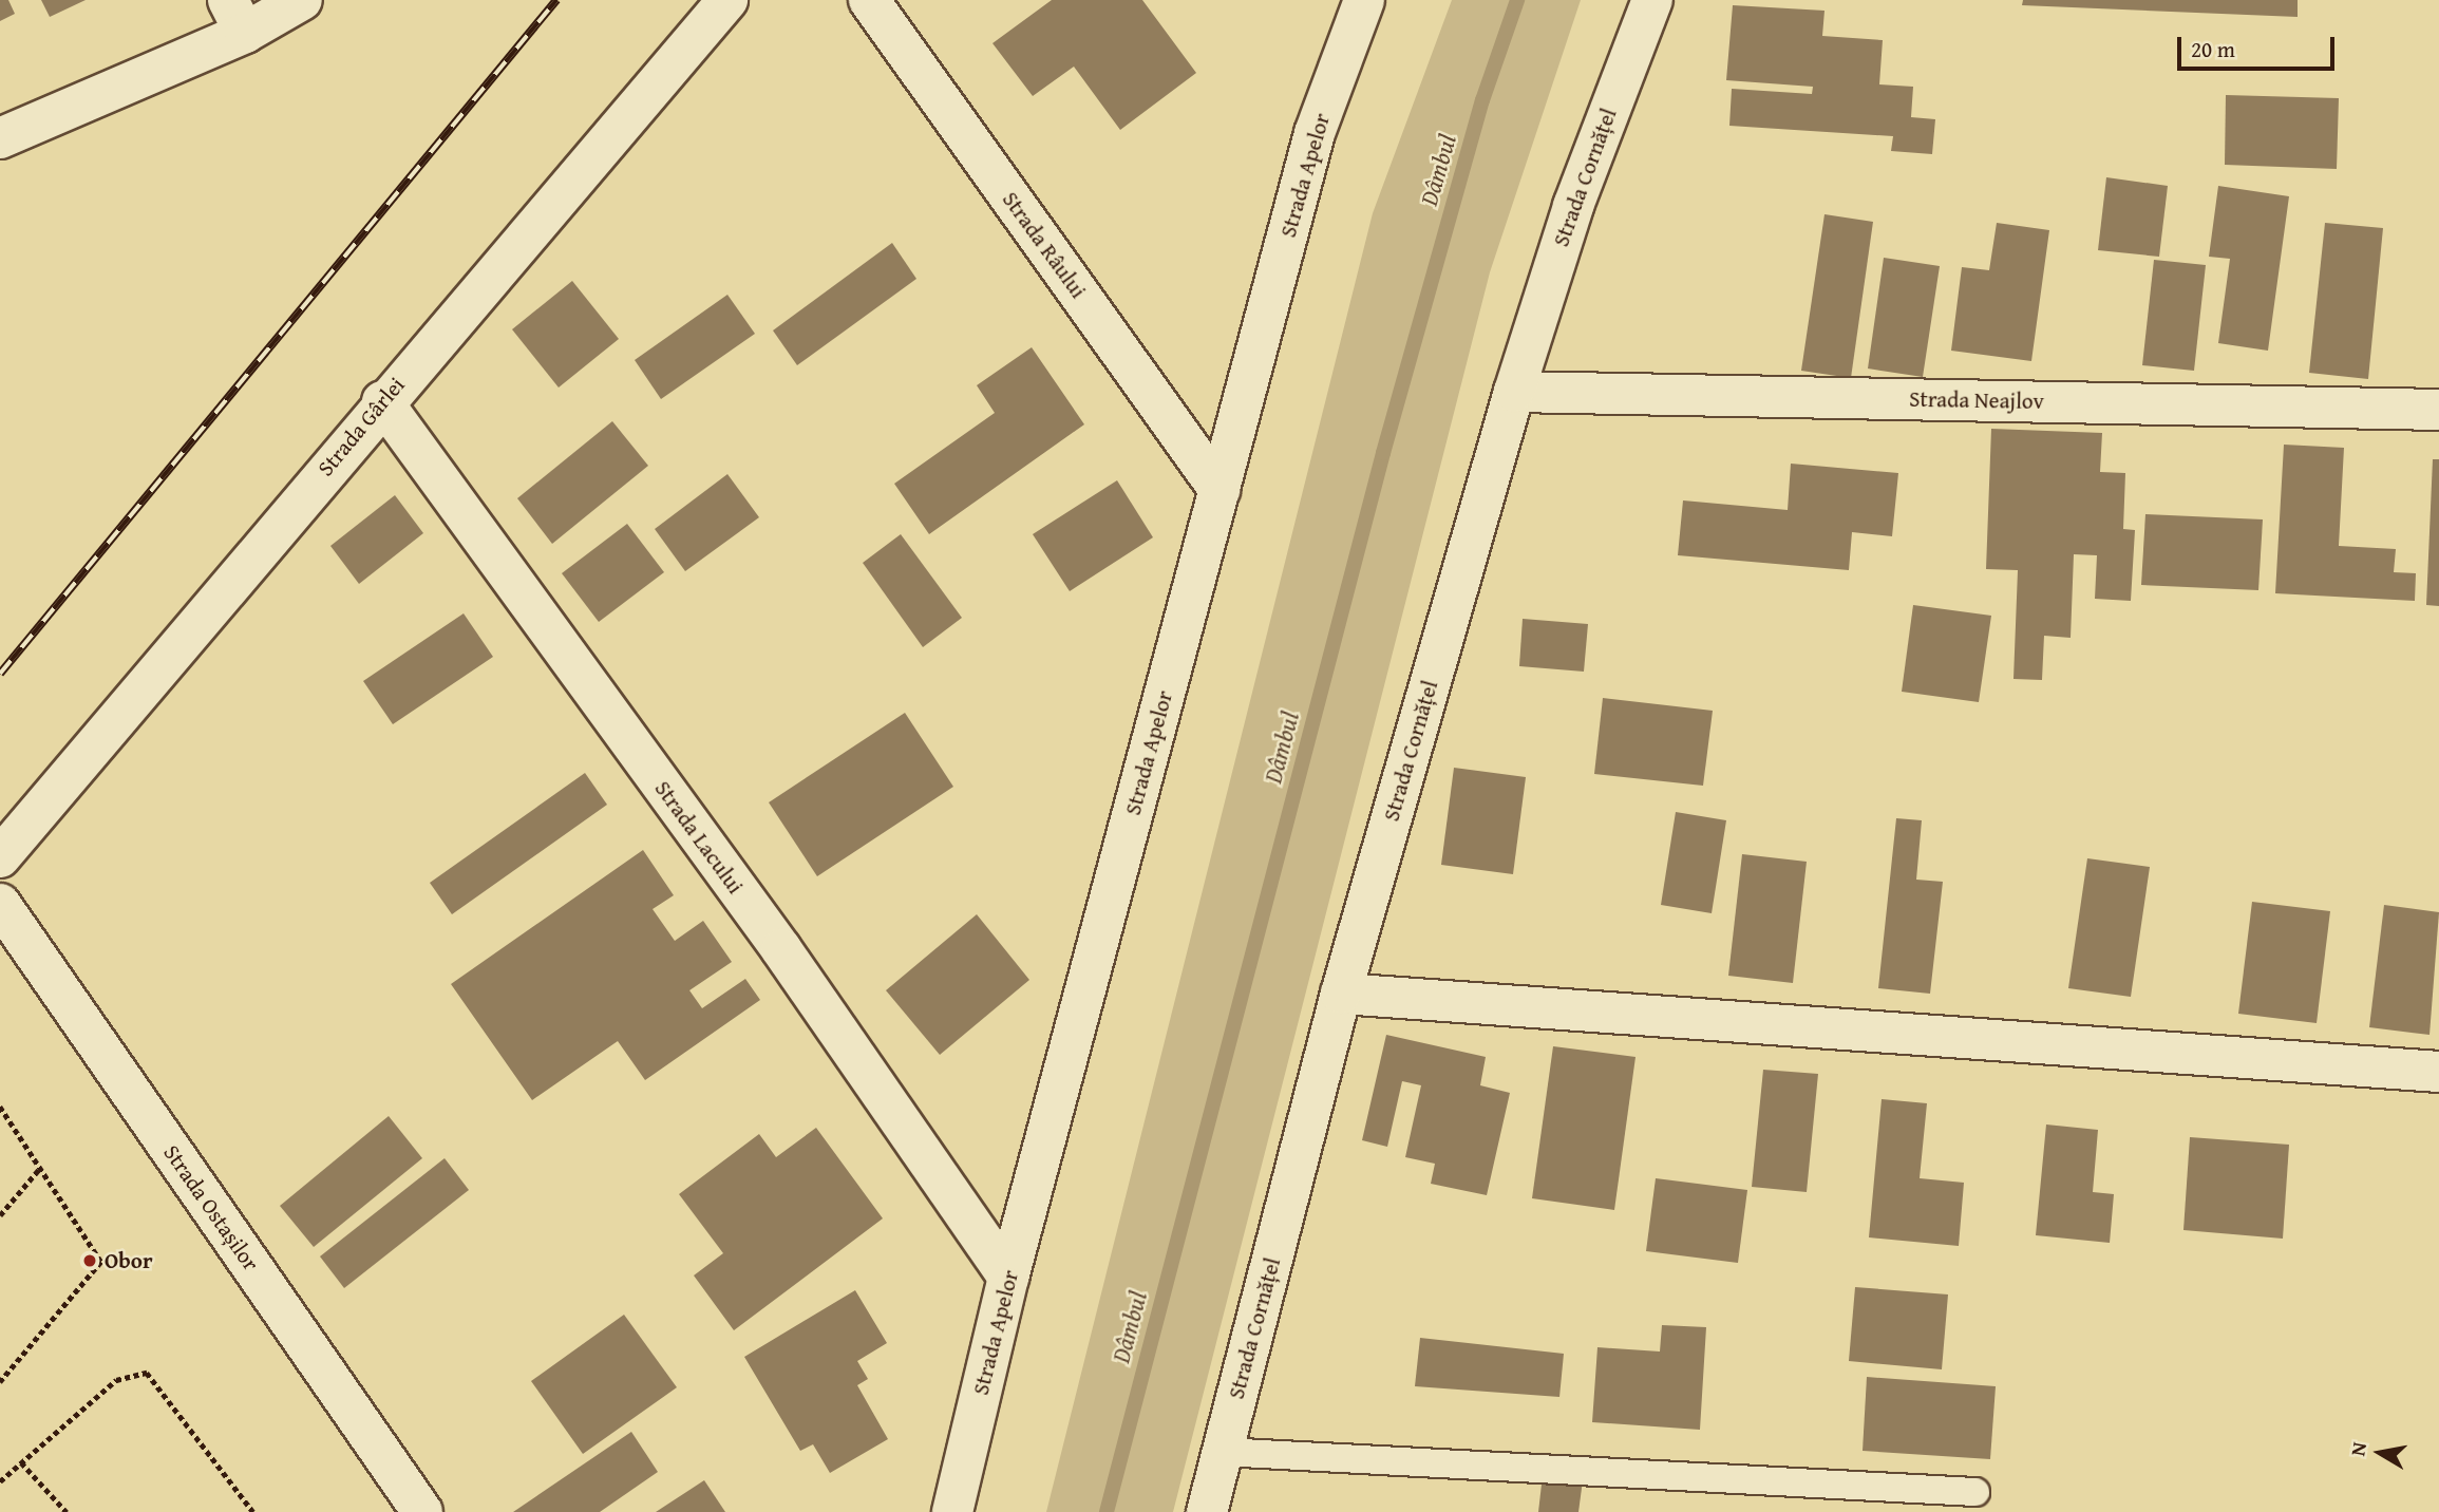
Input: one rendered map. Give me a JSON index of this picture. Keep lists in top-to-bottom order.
{
  "streets": {
    "street": [
      "Strada Apelor",
      "Strada Cornățel",
      "Strada Râului",
      "Strada Neajlov",
      "Strada Gârlei",
      "Strada Lacului",
      "Strada Ostașilor"
    ]
  },
  "crossings": [
    ["Strada Apelor", "Strada Râului"],
    ["Strada Apelor", "Strada Lacului"],
    ["Strada Cornățel", "Strada Neajlov"],
    ["Strada Gârlei", "Strada Lacului"]
  ],
  "water": ["Dâmbul"],
  "places": ["Obor"],
  "scale_bar": "20 m",
  "north": "left"
}
